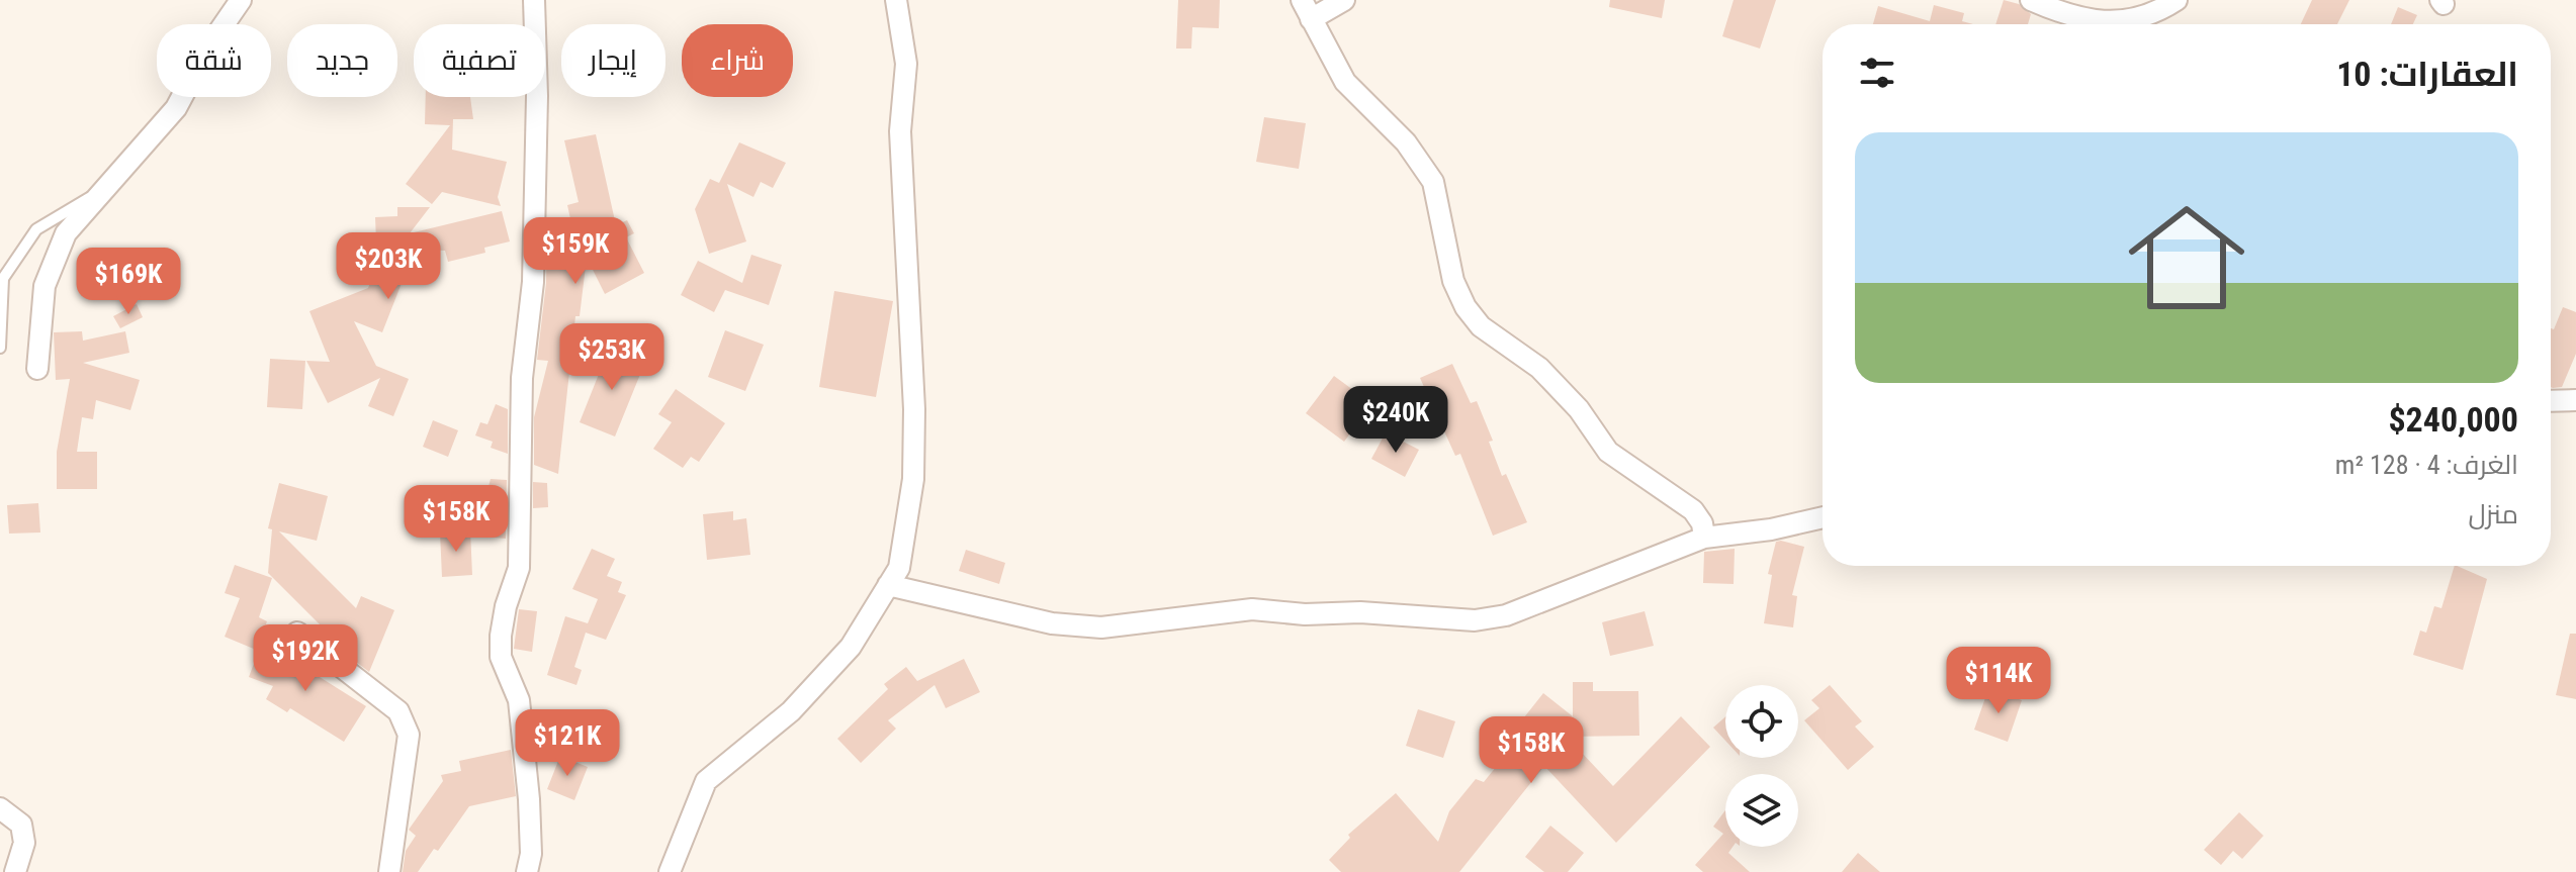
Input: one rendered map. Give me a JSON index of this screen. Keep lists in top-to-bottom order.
{
  "page": {
    "chip": [
      "شراء",
      "إيجار",
      "تصفية",
      "جديد",
      "شقة"
    ],
    "heading": "العقارات: 10",
    "list": [
      {
        "name": "$240,000",
        "note": "الغرف: 4 · 128 m² · منزل"
      }
    ],
    "price": [
      "$159K",
      "$203K",
      "$169K",
      "$253K",
      "$240K",
      "$158K",
      "$192K",
      "$114K",
      "$121K",
      "$158K"
    ]
  }
}
